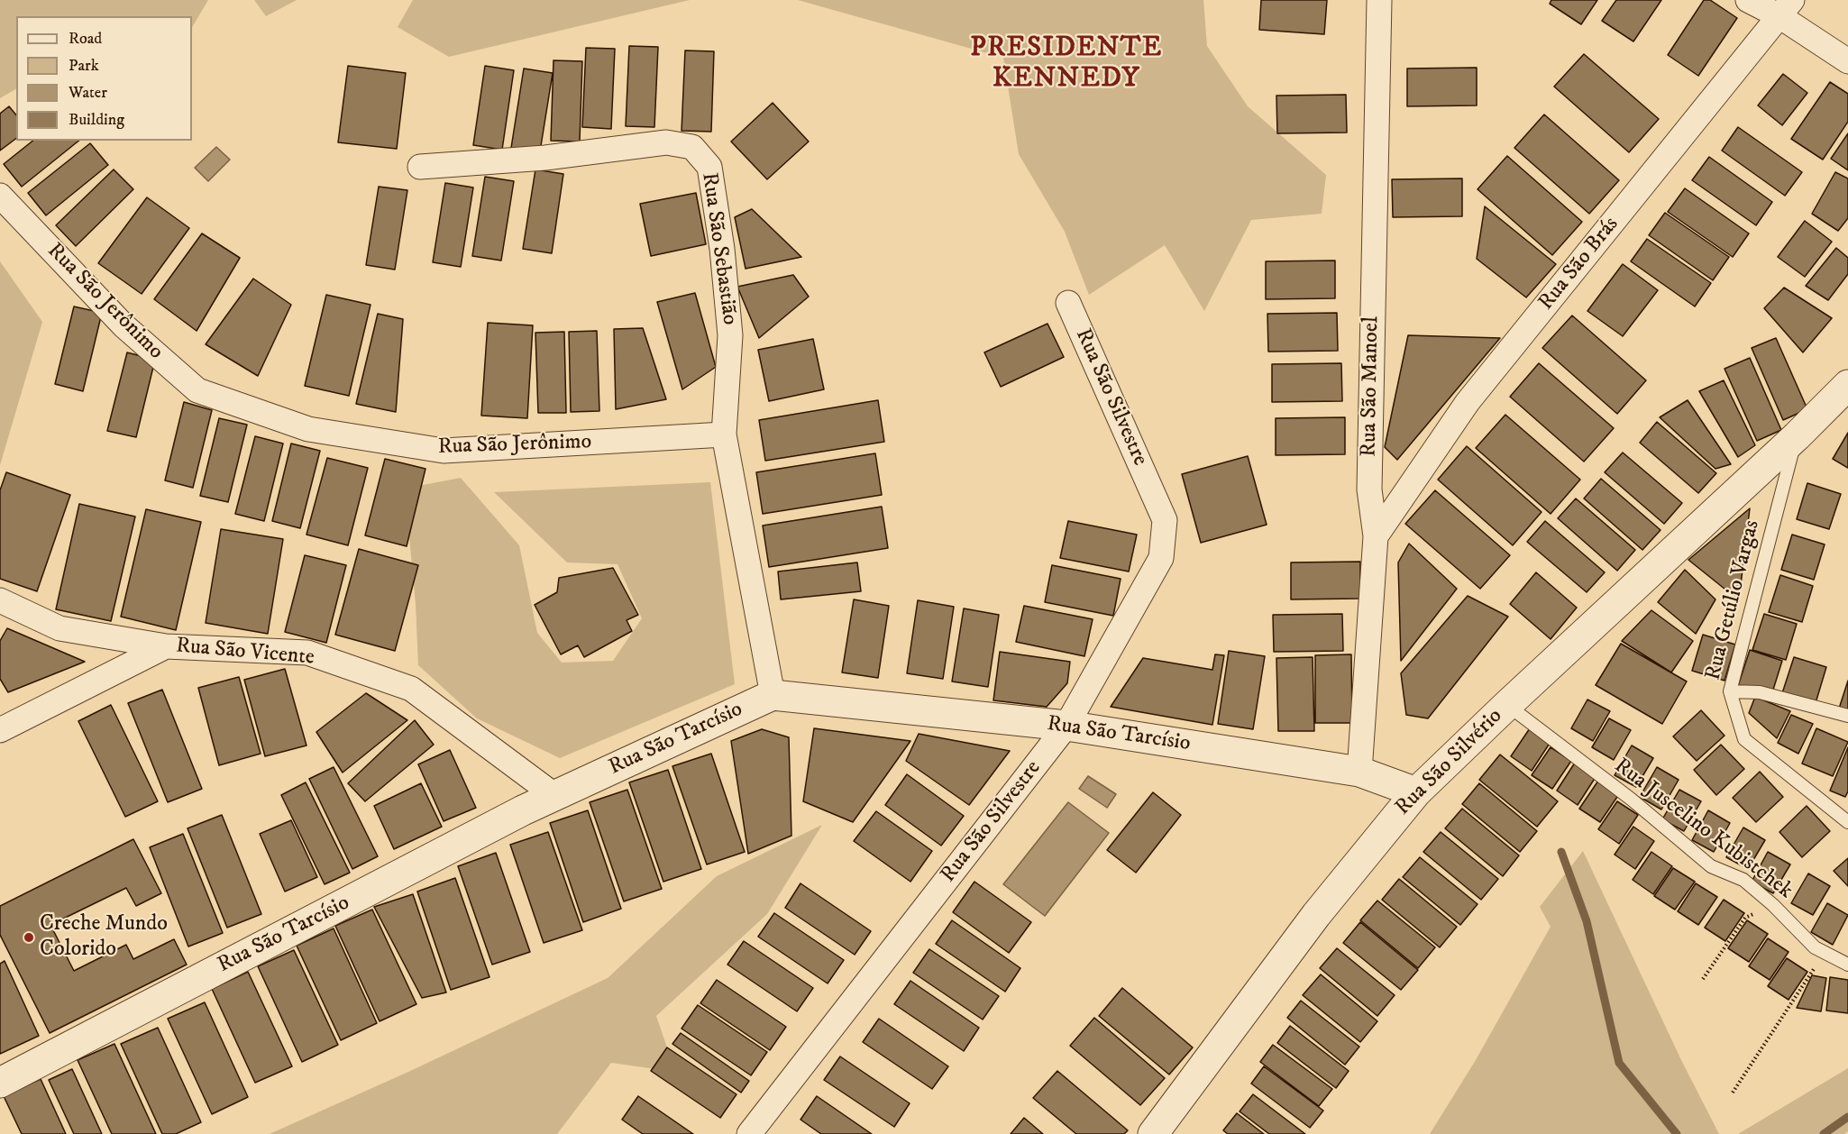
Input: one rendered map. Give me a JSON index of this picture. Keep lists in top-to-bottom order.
{
  "streets": {
    "street": [
      "Rua São Sebastião",
      "Rua São Brás",
      "Rua São Jerônimo",
      "Rua São Manoel",
      "Rua São Silvestre",
      "Rua São Vicente",
      "Rua São Tarcísio",
      "Rua São Silvério"
    ],
    "lane": ["Rua Getúlio Vargas", "Rua Juscelino Kubistchek"]
  },
  "crossings": [
    ["Rua São Sebastião", "Rua São Jerônimo"],
    ["Rua São Brás", "Rua São Manoel"],
    ["Rua São Manoel", "Rua São Tarcísio"],
    ["Rua São Silvestre", "Rua São Tarcísio"],
    ["Rua Getúlio Vargas", "Rua São Silvério"],
    ["Rua São Vicente", "Rua São Tarcísio"],
    ["Rua São Tarcísio", "Rua São Silvério"],
    ["Rua São Silvério", "Rua Juscelino Kubistchek"]
  ],
  "districts": ["PRESIDENTE KENNEDY"],
  "places": ["Creche Mundo Colorido"],
  "legend": [
    "Road",
    "Park",
    "Water",
    "Building"
  ]
}
